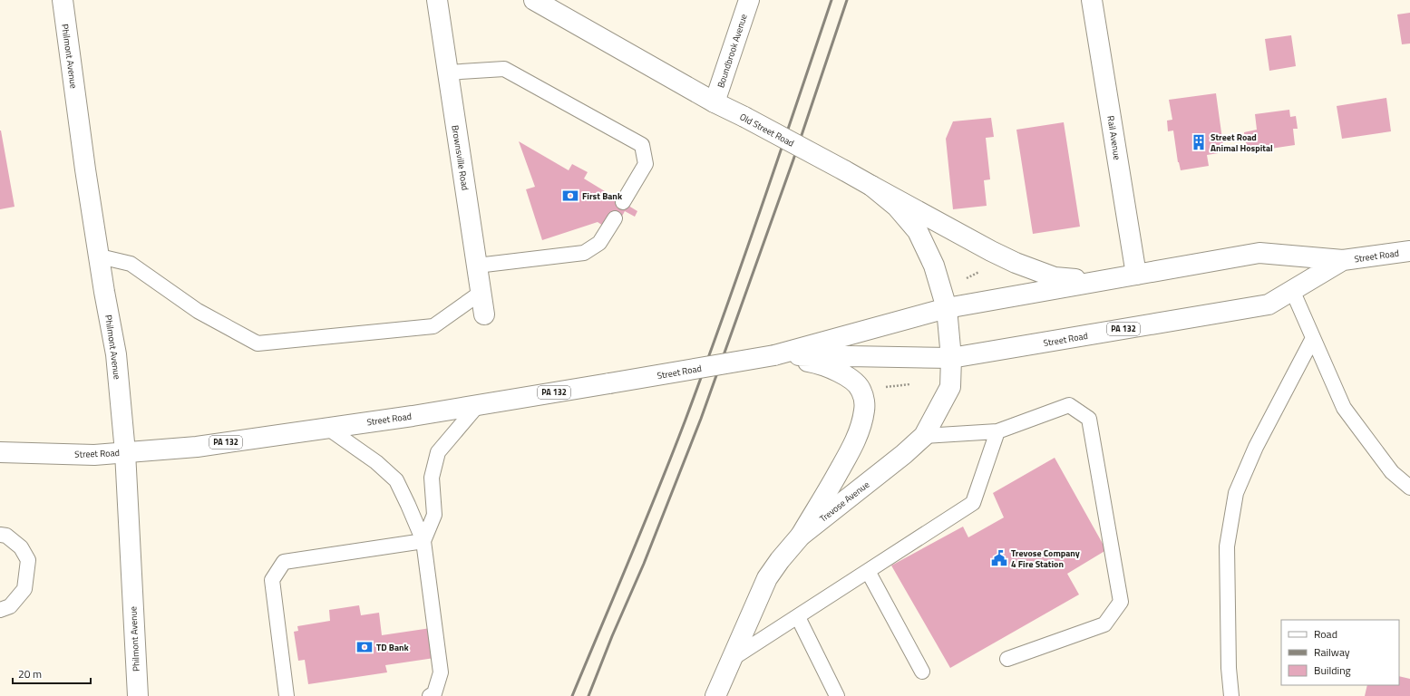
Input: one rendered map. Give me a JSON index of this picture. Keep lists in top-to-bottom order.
{
  "streets": {
    "main road": [
      "Boundbrook Avenue",
      "Philmont Avenue",
      "Old Street Road",
      "Rail Avenue",
      "Brownsville Road",
      "Street Road",
      "PA 132",
      "Trevose Avenue"
    ]
  },
  "crossings": [
    ["Boundbrook Avenue", "Old Street Road"],
    ["Philmont Avenue", "Street Road"],
    ["Old Street Road", "Street Road"],
    ["Old Street Road", "Trevose Avenue"],
    ["Rail Avenue", "Street Road"],
    ["Street Road", "Trevose Avenue"]
  ],
  "places": {
    "building": ["Street Road Animal Hospital"],
    "bank": ["First Bank", "TD Bank"],
    "public building": ["Trevose Company 4 Fire Station"]
  },
  "legend": ["Road", "Railway", "Building"],
  "scale_bar": "20 m"
}
